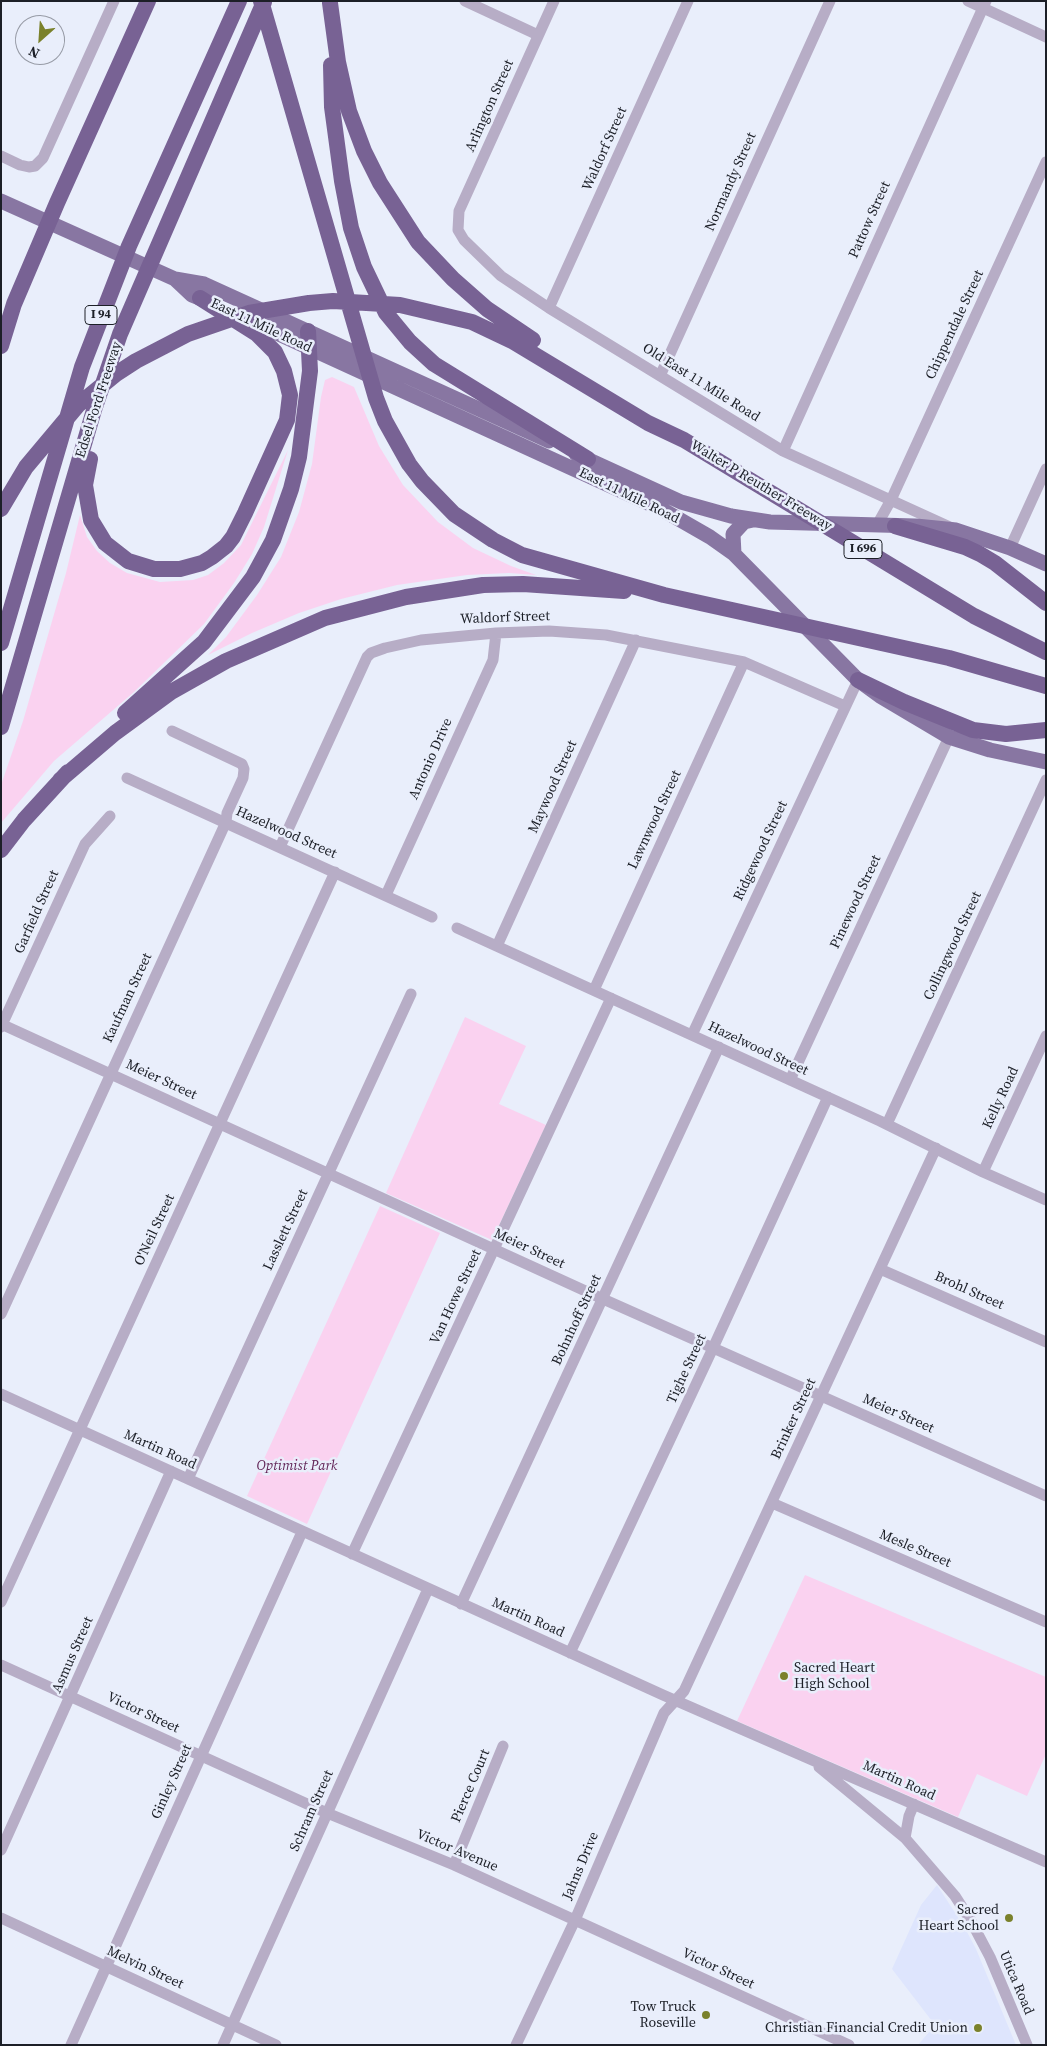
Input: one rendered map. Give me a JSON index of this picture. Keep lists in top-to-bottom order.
{
  "streets": {
    "highway": [
      "I 94",
      "Edsel Ford Freeway",
      "Walter P Reuther Freeway",
      "I 696"
    ],
    "main road": ["East 11 Mile Road"],
    "street": [
      "Arlington Street",
      "Waldorf Street",
      "Normandy Street",
      "Pattow Street",
      "Chippendale Street",
      "Old East 11 Mile Road",
      "Antonio Drive",
      "Maywood Street",
      "Lawnwood Street",
      "Hazelwood Street",
      "Ridgewood Street",
      "Pinewood Street",
      "Garfield Street",
      "Collingwood Street",
      "Kaufman Street",
      "Meier Street",
      "Kelly Road",
      "O'Neil Street",
      "Lasslett Street",
      "Brohl Street",
      "Van Howe Street",
      "Bohnhoff Street",
      "Tighe Street",
      "Brinker Street",
      "Martin Road",
      "Mesle Street",
      "Asmus Street",
      "Victor Street",
      "Ginley Street",
      "Pierce Court",
      "Schram Street",
      "Victor Avenue",
      "Jahns Drive",
      "Melvin Street",
      "Utica Road"
    ]
  },
  "crossings": [
    ["Arlington Street", "Old East 11 Mile Road"],
    ["Waldorf Street", "Old East 11 Mile Road"],
    ["Waldorf Street", "Antonio Drive"],
    ["Waldorf Street", "Maywood Street"],
    ["Waldorf Street", "Lawnwood Street"],
    ["Waldorf Street", "Hazelwood Street"],
    ["Waldorf Street", "Ridgewood Street"],
    ["Normandy Street", "Old East 11 Mile Road"],
    ["Pattow Street", "Old East 11 Mile Road"],
    ["Chippendale Street", "East 11 Mile Road"],
    ["Chippendale Street", "Old East 11 Mile Road"],
    ["East 11 Mile Road", "Old East 11 Mile Road"],
    ["East 11 Mile Road", "Ridgewood Street"],
    ["East 11 Mile Road", "Pinewood Street"],
    ["Antonio Drive", "Hazelwood Street"],
    ["Maywood Street", "Hazelwood Street"],
    ["Lawnwood Street", "Hazelwood Street"],
    ["Hazelwood Street", "Ridgewood Street"],
    ["Hazelwood Street", "Pinewood Street"],
    ["Hazelwood Street", "Collingwood Street"],
    ["Hazelwood Street", "Kaufman Street"],
    ["Hazelwood Street", "Kelly Road"],
    ["Hazelwood Street", "O'Neil Street"],
    ["Hazelwood Street", "Van Howe Street"],
    ["Hazelwood Street", "Bohnhoff Street"],
    ["Hazelwood Street", "Tighe Street"],
    ["Hazelwood Street", "Brinker Street"],
    ["Garfield Street", "Meier Street"],
    ["Kaufman Street", "Meier Street"],
    ["Meier Street", "O'Neil Street"],
    ["Meier Street", "Lasslett Street"],
    ["Meier Street", "Van Howe Street"],
    ["Meier Street", "Bohnhoff Street"],
    ["Meier Street", "Tighe Street"],
    ["Meier Street", "Brinker Street"],
    ["O'Neil Street", "Martin Road"],
    ["Lasslett Street", "Martin Road"],
    ["Brohl Street", "Brinker Street"],
    ["Van Howe Street", "Martin Road"],
    ["Bohnhoff Street", "Martin Road"],
    ["Tighe Street", "Martin Road"],
    ["Brinker Street", "Martin Road"],
    ["Brinker Street", "Mesle Street"],
    ["Brinker Street", "Jahns Drive"],
    ["Martin Road", "Asmus Street"],
    ["Martin Road", "Ginley Street"],
    ["Martin Road", "Schram Street"],
    ["Martin Road", "Jahns Drive"],
    ["Martin Road", "Utica Road"],
    ["Asmus Street", "Victor Street"],
    ["Victor Street", "Ginley Street"],
    ["Victor Street", "Schram Street"],
    ["Victor Street", "Victor Avenue"],
    ["Victor Street", "Jahns Drive"],
    ["Ginley Street", "Melvin Street"],
    ["Pierce Court", "Victor Avenue"],
    ["Schram Street", "Victor Avenue"],
    ["Schram Street", "Melvin Street"],
    ["Victor Avenue", "Jahns Drive"]
  ],
  "parks": ["Optimist Park"],
  "places": [
    "Sacred Heart High School",
    "Sacred Heart School",
    "Tow Truck Roseville",
    "Christian Financial Credit Union"
  ],
  "north": "bottom left"
}
